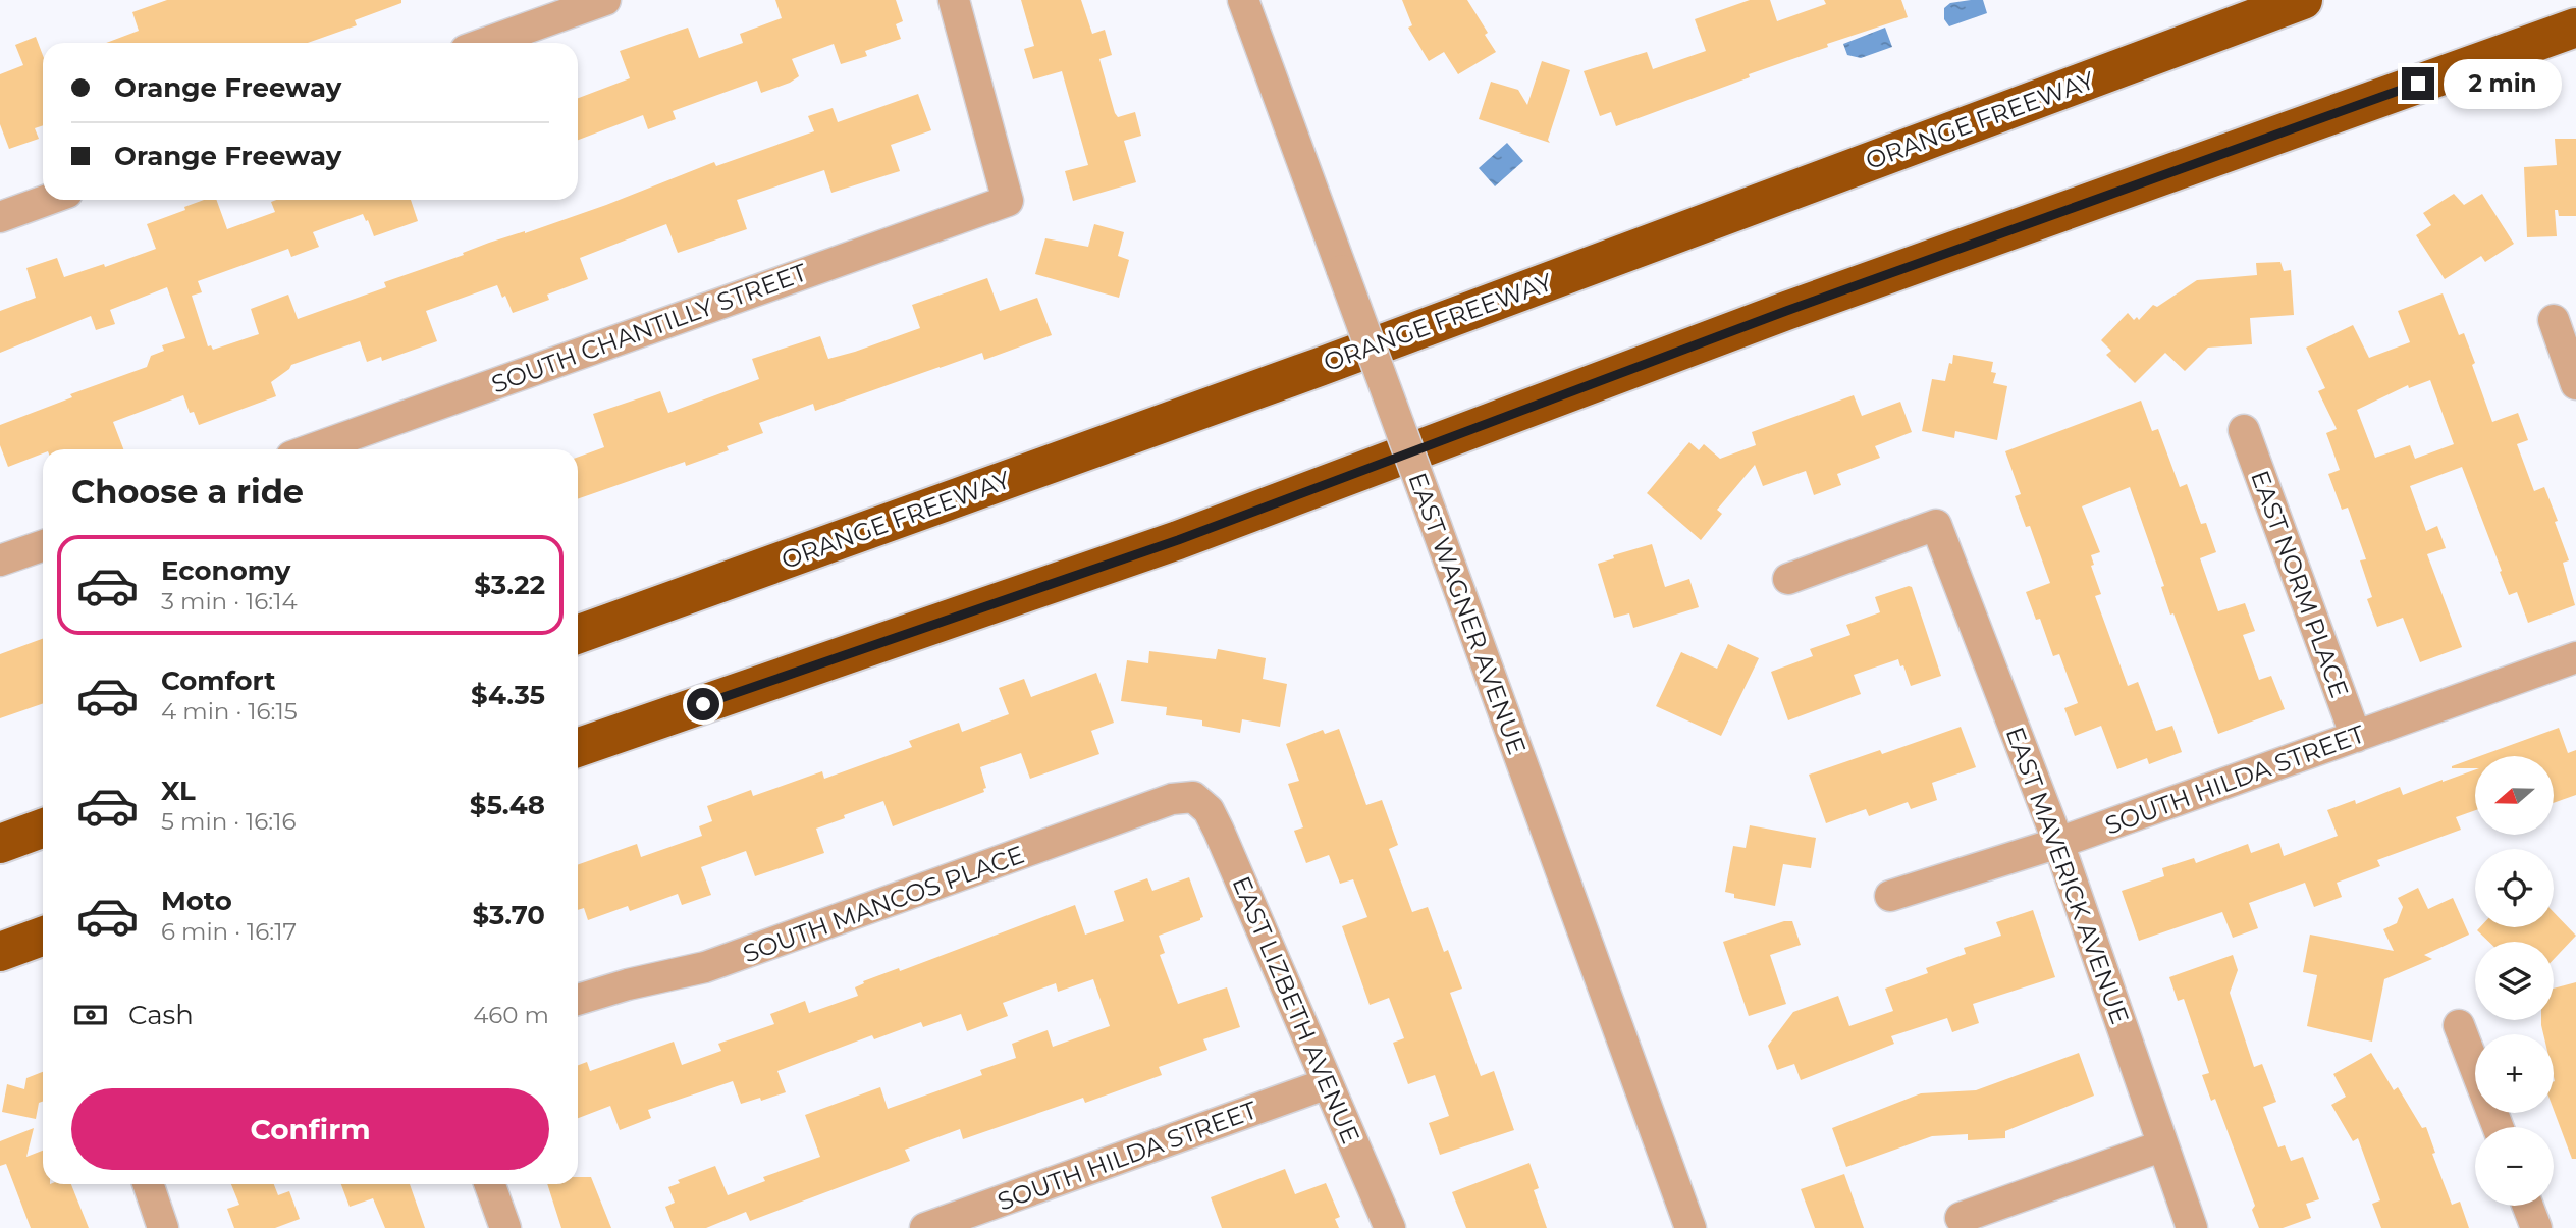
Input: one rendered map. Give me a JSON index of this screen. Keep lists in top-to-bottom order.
{
  "streets": {
    "highway": ["ORANGE FREEWAY"],
    "street": [
      "SOUTH CHANTILLY STREET",
      "EAST NORM PLACE",
      "EAST WAGNER AVENUE",
      "SOUTH HILDA STREET",
      "EAST MAVERICK AVENUE",
      "SOUTH MANCOS PLACE",
      "EAST LIZBETH AVENUE"
    ]
  },
  "crossings": [
    ["EAST NORM PLACE", "SOUTH HILDA STREET"],
    ["SOUTH HILDA STREET", "EAST MAVERICK AVENUE"],
    ["SOUTH HILDA STREET", "EAST LIZBETH AVENUE"],
    ["SOUTH MANCOS PLACE", "EAST LIZBETH AVENUE"]
  ],
  "north": "left",
  "page": {
    "banner": ["Orange Freeway", "Orange Freeway"],
    "bubble": "2 min",
    "heading": "Choose a ride",
    "list": [
      {
        "name": "Economy",
        "note": "3 min · 16:14",
        "value": "$3.22"
      },
      {
        "name": "Comfort",
        "note": "4 min · 16:15",
        "value": "$4.35"
      },
      {
        "name": "XL",
        "note": "5 min · 16:16",
        "value": "$5.48"
      },
      {
        "name": "Moto",
        "note": "6 min · 16:17",
        "value": "$3.70"
      }
    ],
    "map_buttons": ["+", "−"],
    "pay": ["Cash", "460 m"],
    "buttons": "Confirm"
  }
}
